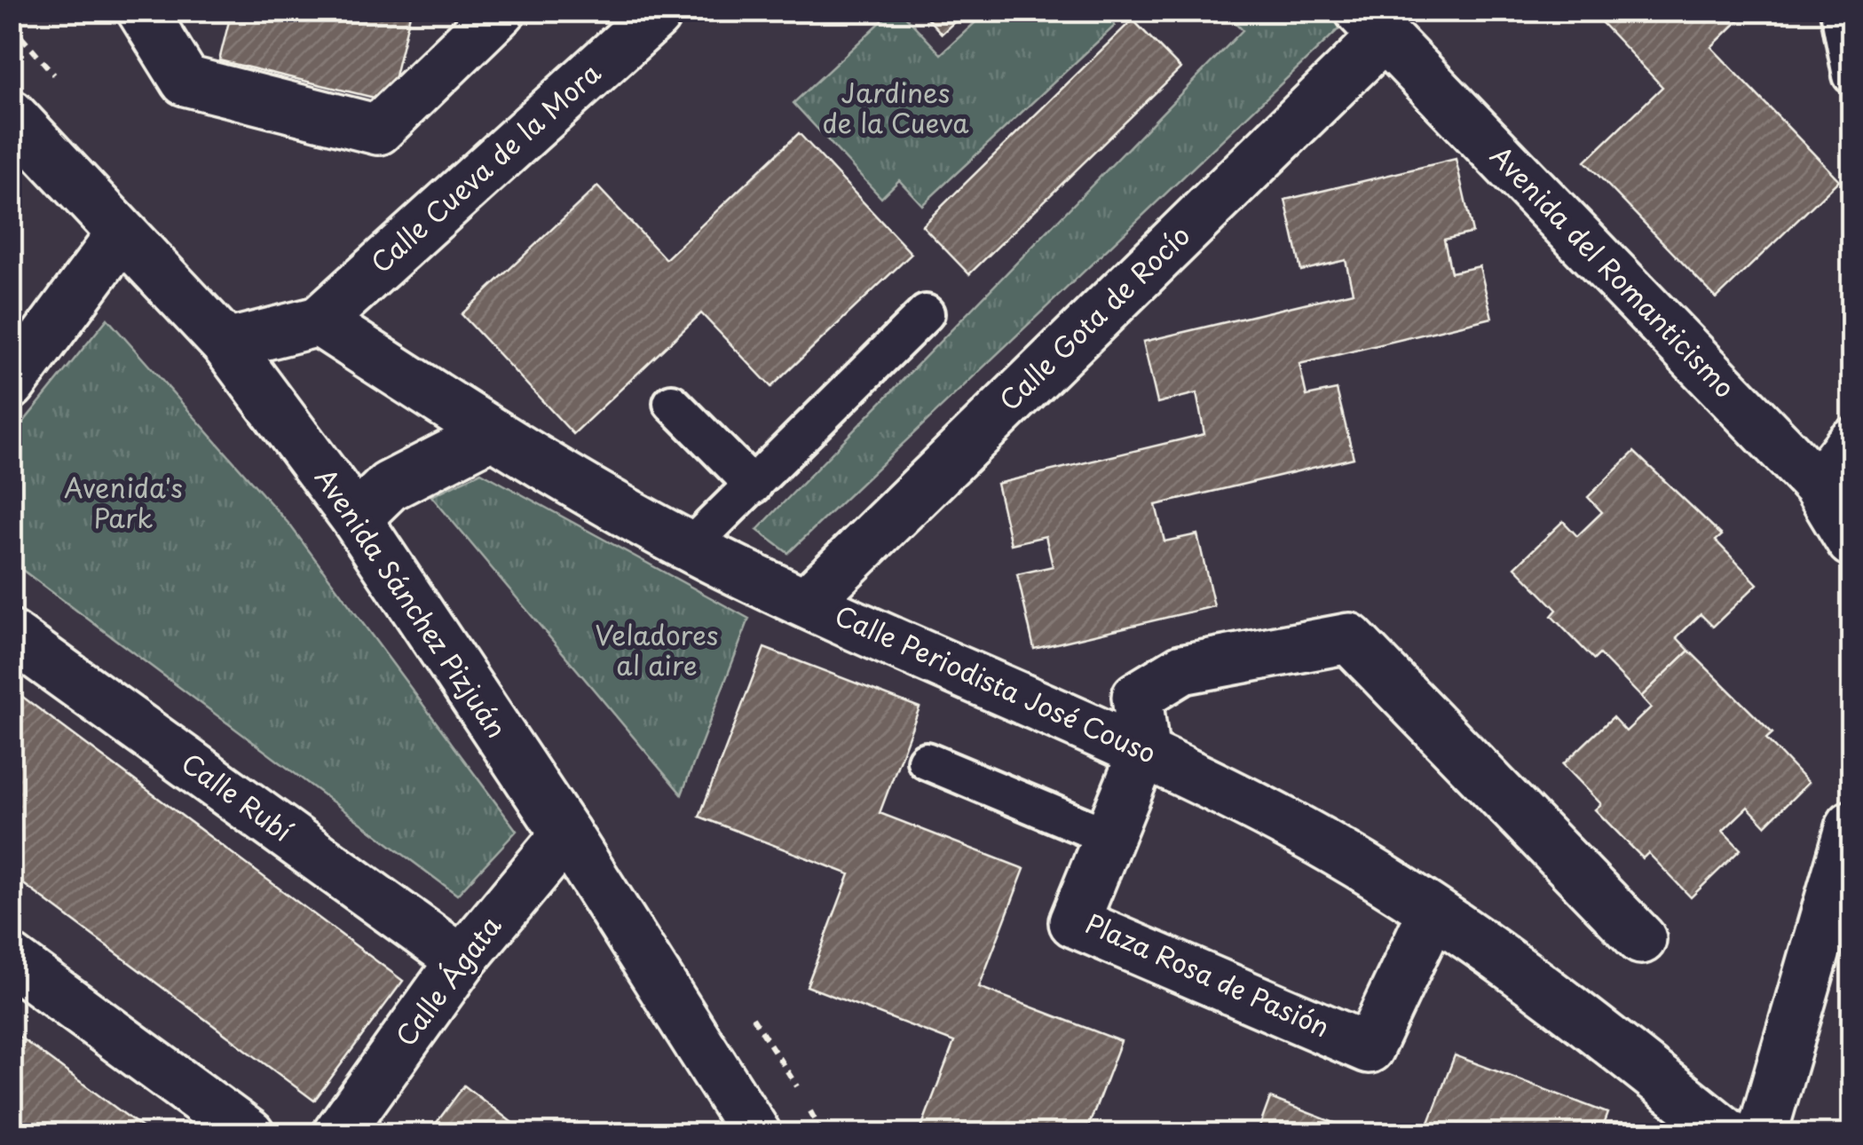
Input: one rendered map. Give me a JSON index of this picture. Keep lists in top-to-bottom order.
{
  "streets": {
    "street": [
      "Calle Cueva de la Mora",
      "Avenida del Romanticismo",
      "Calle Gota de Rocío",
      "Avenida Sánchez Pizjuán",
      "Calle Periodista José Couso",
      "Calle Rubí",
      "Plaza Rosa de Pasión",
      "Calle Ágata"
    ]
  },
  "crossings": [
    ["Calle Cueva de la Mora", "Calle Periodista José Couso"],
    ["Avenida del Romanticismo", "Calle Gota de Rocío"],
    ["Calle Gota de Rocío", "Calle Periodista José Couso"],
    ["Avenida Sánchez Pizjuán", "Calle Ágata"],
    ["Calle Periodista José Couso", "Plaza Rosa de Pasión"],
    ["Calle Rubí", "Calle Ágata"]
  ],
  "parks": ["Jardines de la Cueva", "Avenida's Park", "Veladores al aire"]
}
